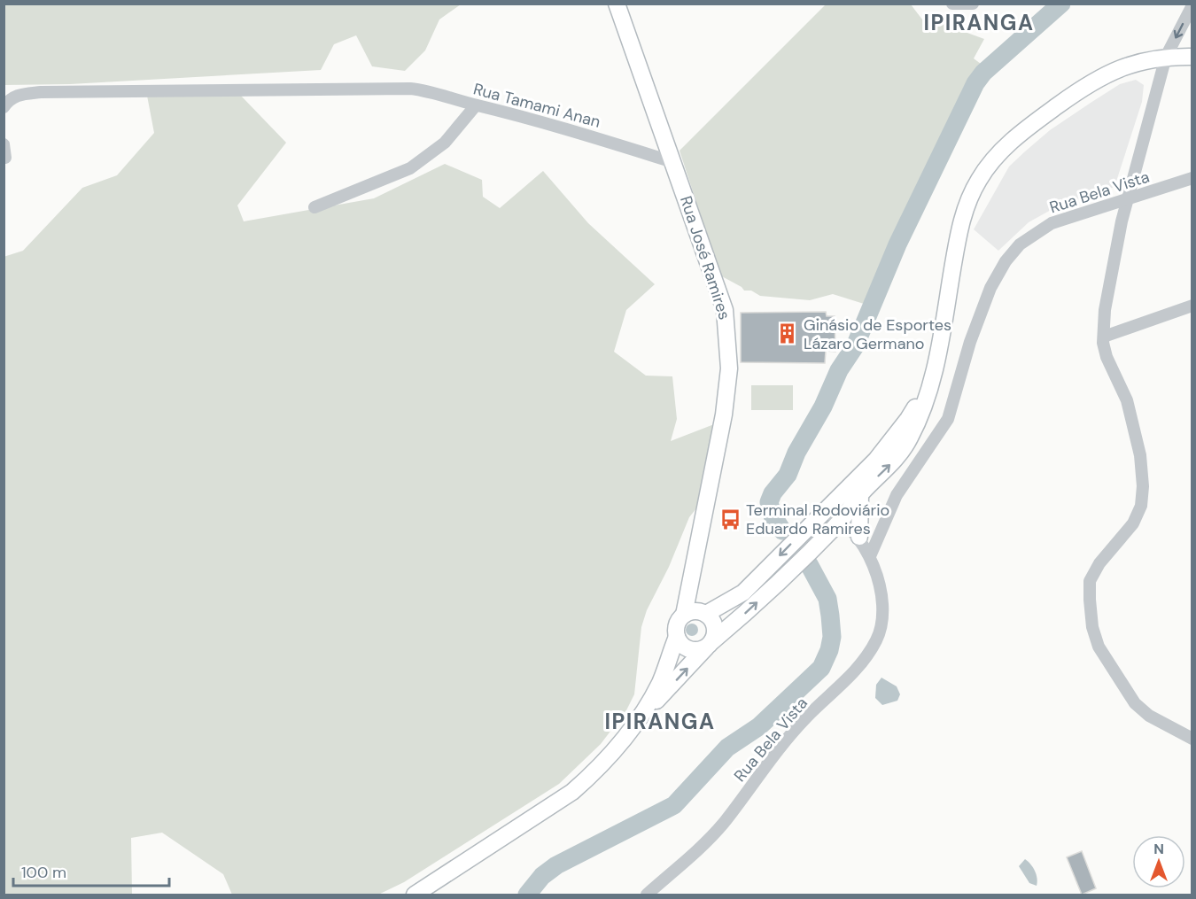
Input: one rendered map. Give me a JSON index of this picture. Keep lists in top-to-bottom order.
{
  "streets": {
    "main road": ["Rua José Ramires"],
    "street": ["Rua Tamami Anan", "Rua Bela Vista"]
  },
  "crossings": [
    ["Rua Tamami Anan", "Rua José Ramires"]
  ],
  "districts": ["IPIRANGA", "IPIRANGA"],
  "places": {
    "building": ["Ginásio de Esportes Lázaro Germano"],
    "bus stop": ["Terminal Rodoviário Eduardo Ramires"]
  },
  "scale_bar": "100 m",
  "north": "top"
}
